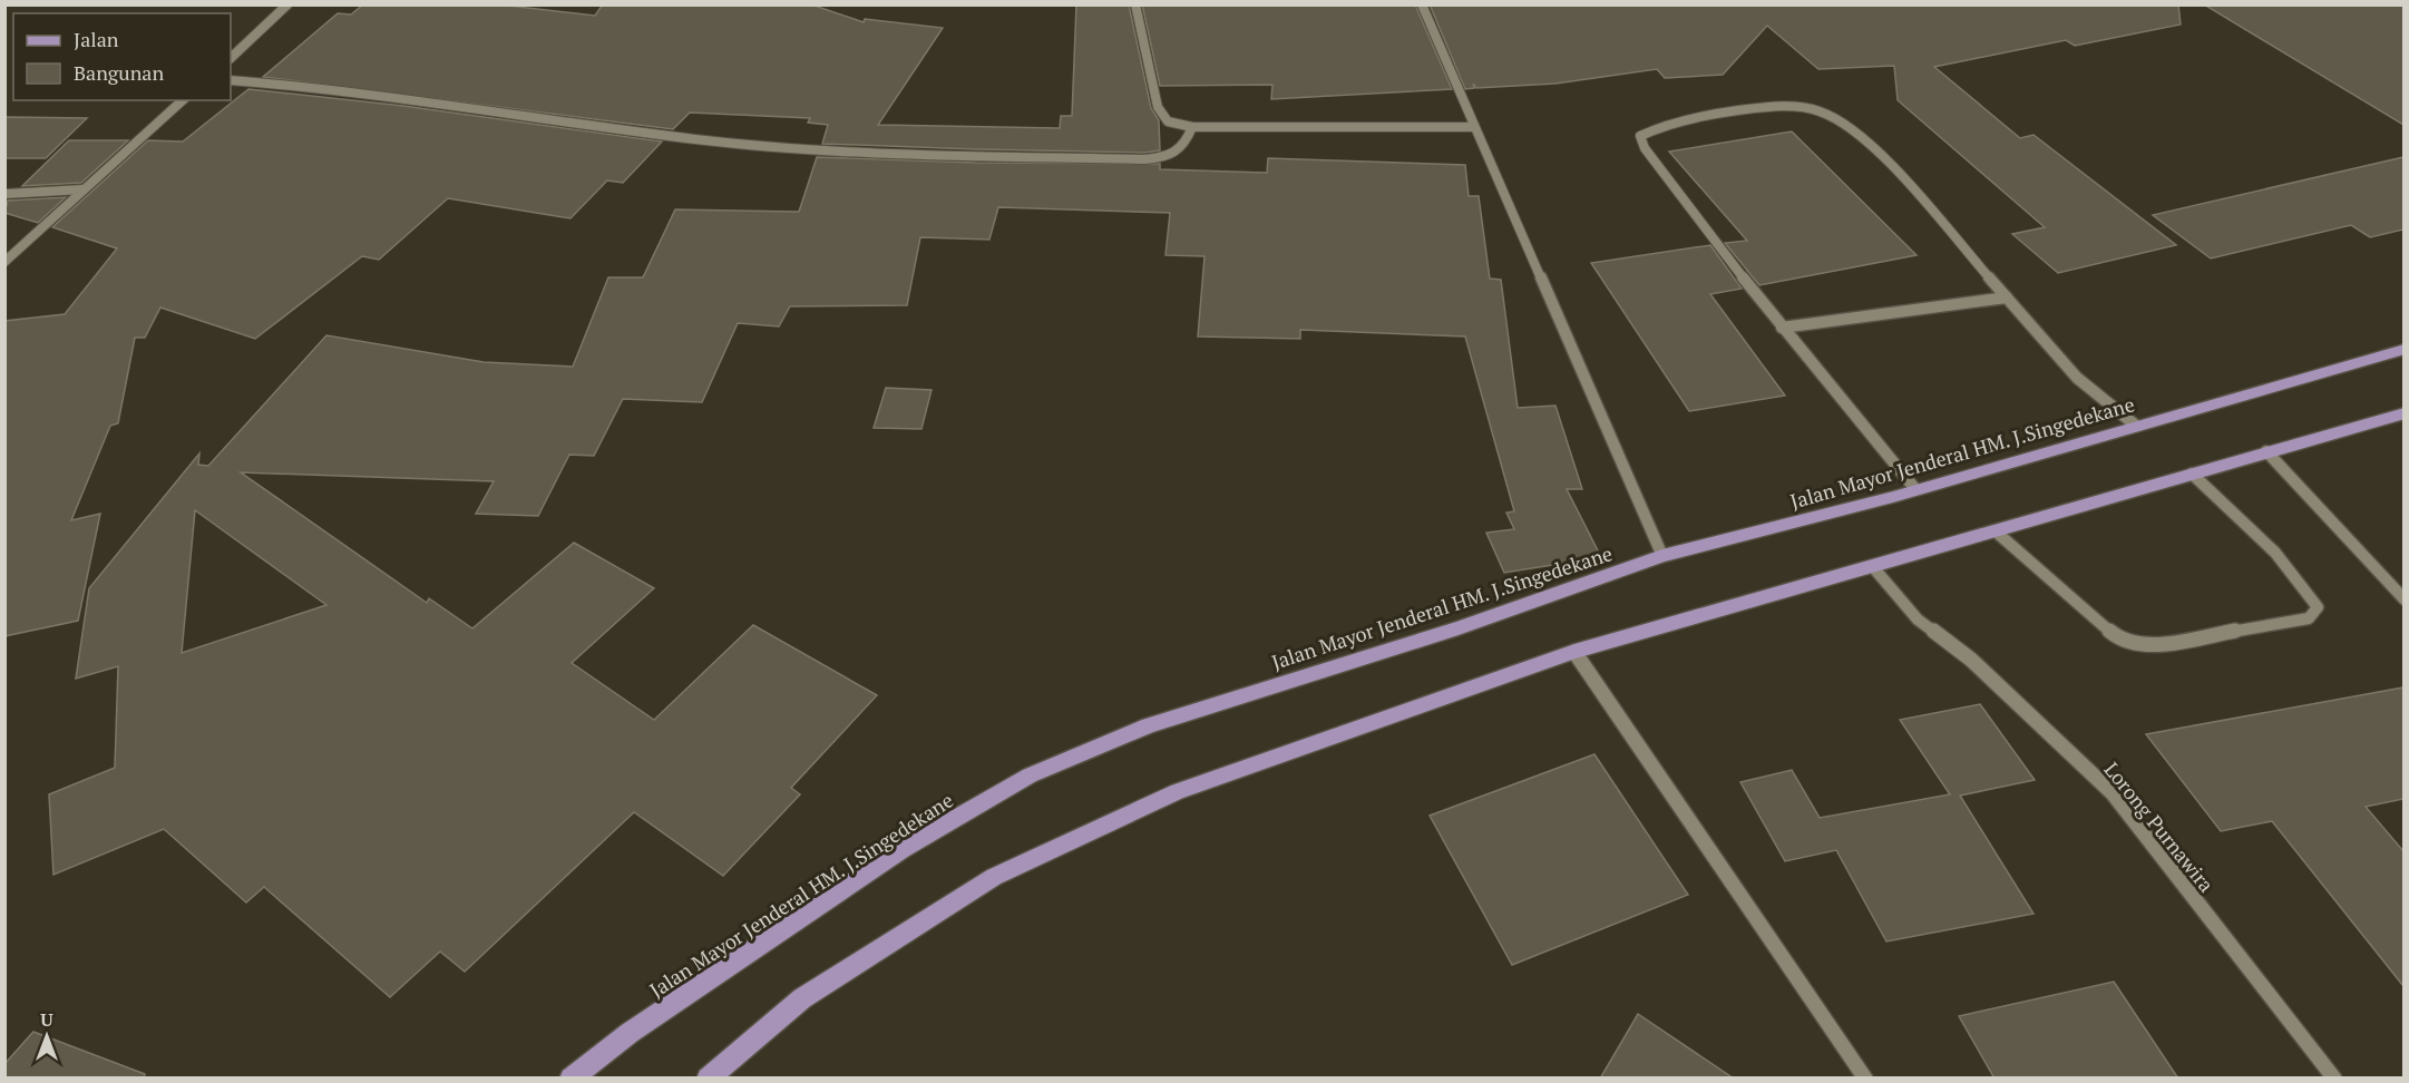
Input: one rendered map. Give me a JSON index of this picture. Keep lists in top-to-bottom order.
{
  "streets": {
    "main road": ["Jalan Mayor Jenderal HM. J.Singedekane"],
    "street": ["Lorong Purnawira"]
  },
  "legend": ["Jalan", "Bangunan"],
  "north": "top"
}
